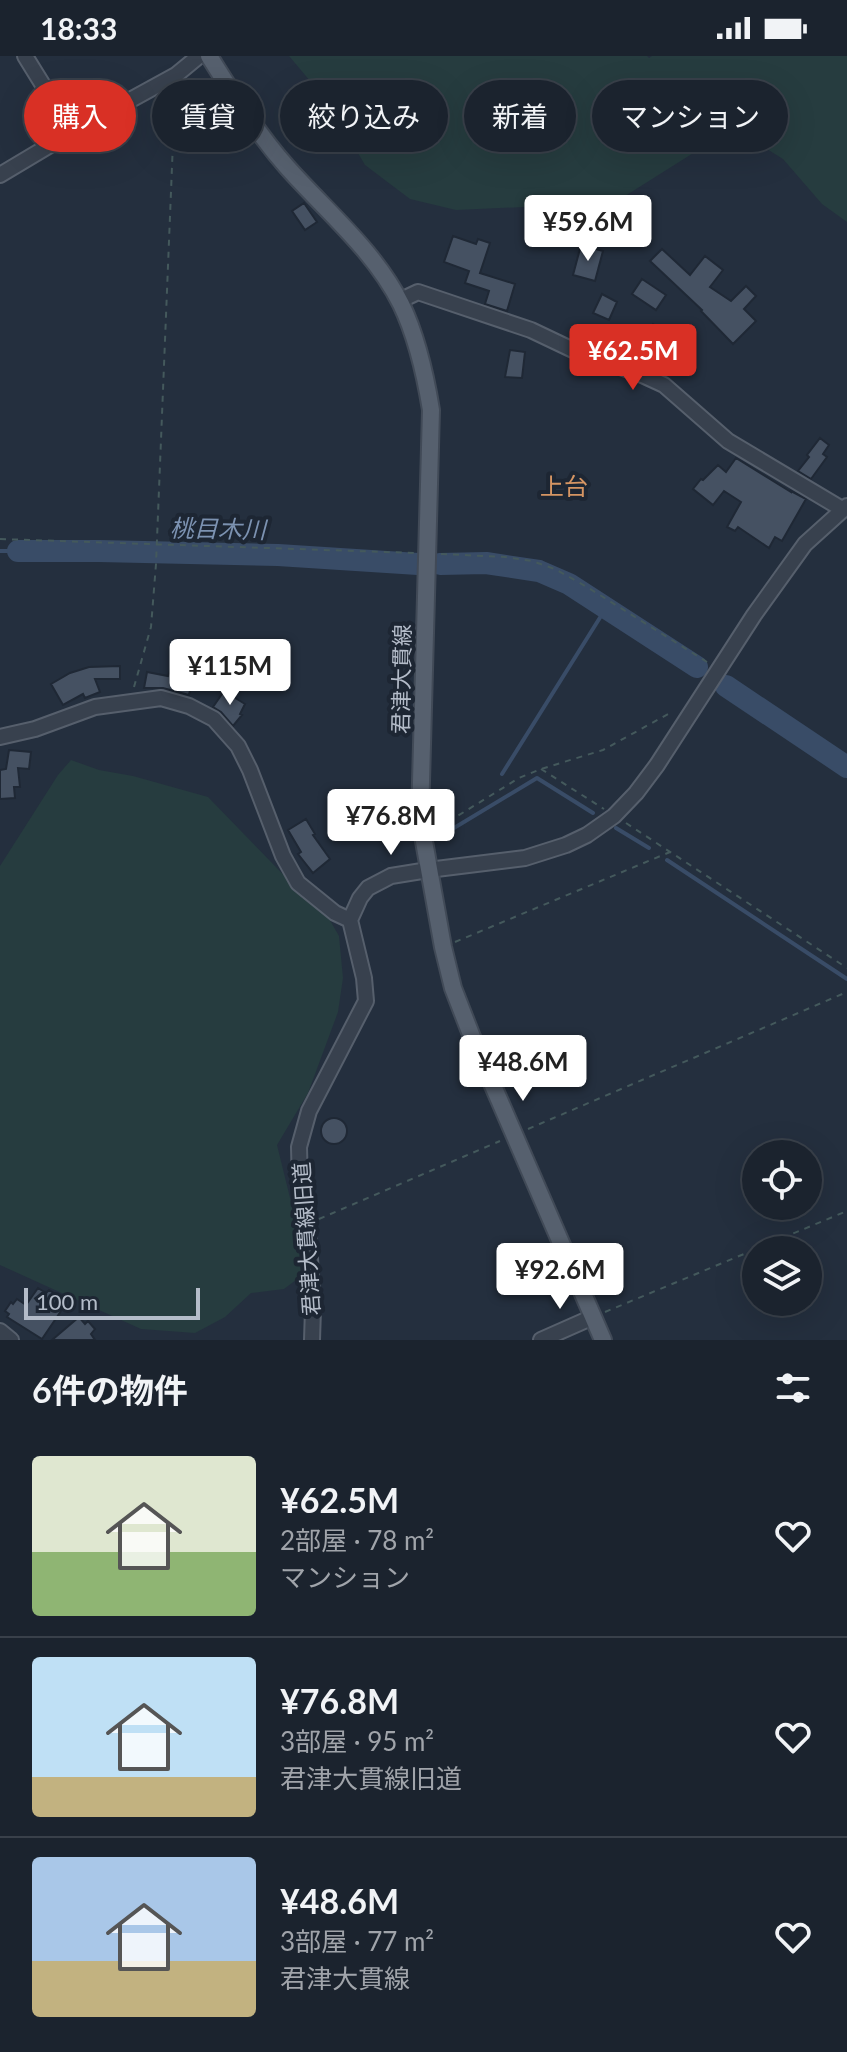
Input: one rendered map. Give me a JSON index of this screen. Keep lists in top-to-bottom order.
{
  "streets": {
    "main road": ["君津大貫線"],
    "street": ["君津大貫線旧道"]
  },
  "districts": ["上台"],
  "water": ["桃目木川"],
  "scale_bar": "100 m",
  "page": {
    "status": "18:33",
    "chip": [
      "購入",
      "賃貸",
      "絞り込み",
      "新着",
      "マンション"
    ],
    "price": [
      "¥59.6M",
      "¥62.5M",
      "¥115M",
      "¥76.8M",
      "¥48.6M",
      "¥92.6M"
    ],
    "scale": "100 m",
    "heading": "6件の物件",
    "list": [
      {
        "name": "¥62.5M",
        "note": "2部屋 · 78 m² · マンション"
      },
      {
        "name": "¥76.8M",
        "note": "3部屋 · 95 m² · 君津大貫線旧道"
      },
      {
        "name": "¥48.6M",
        "note": "3部屋 · 77 m² · 君津大貫線"
      }
    ]
  }
}
